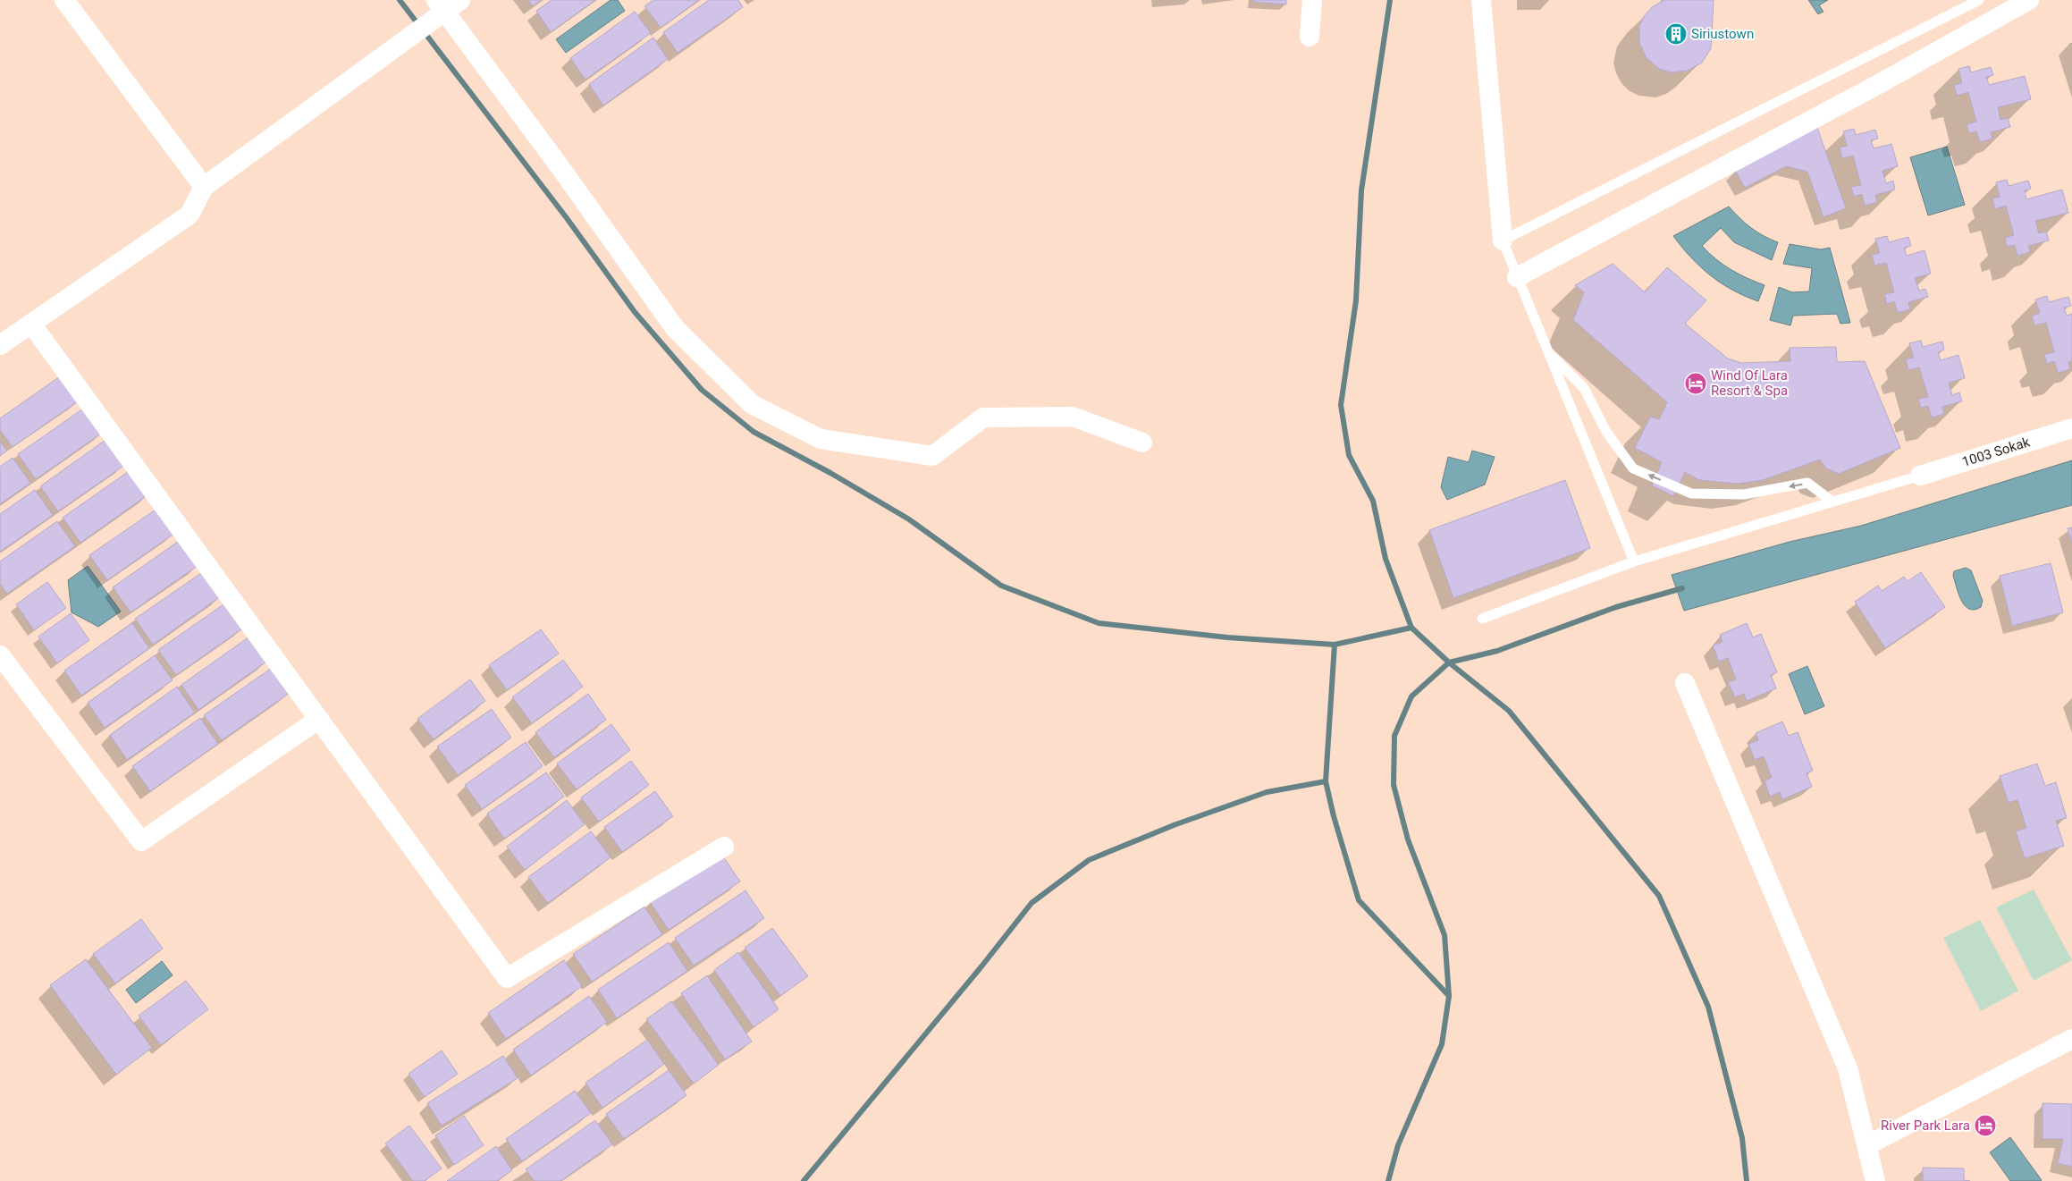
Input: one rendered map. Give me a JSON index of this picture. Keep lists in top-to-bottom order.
{
  "streets": {
    "street": ["1003 Sokak"]
  },
  "places": {
    "building": ["Siriustown"],
    "hotel": ["Wind Of Lara Resort & Spa", "River Park Lara"]
  }
}
